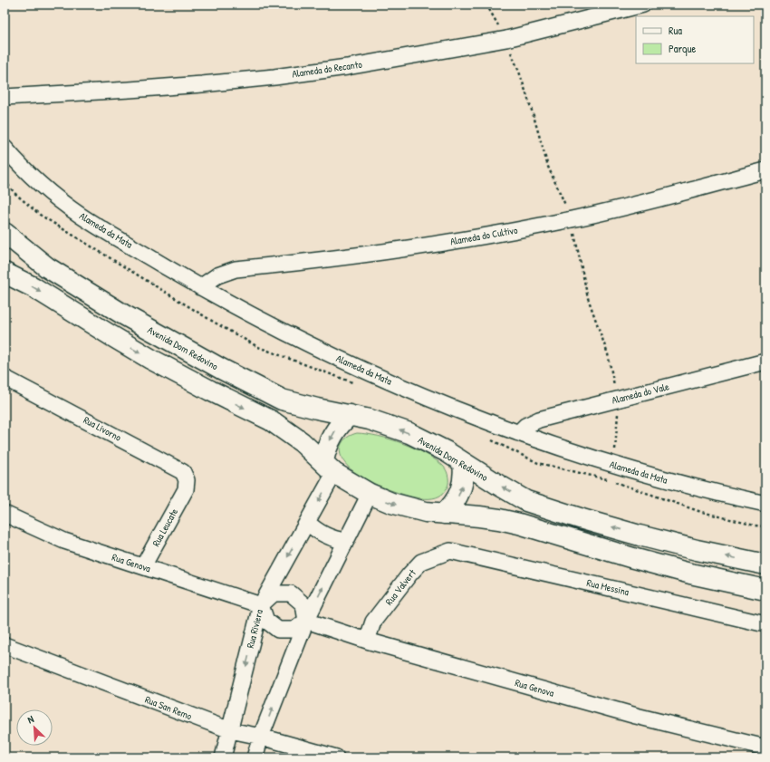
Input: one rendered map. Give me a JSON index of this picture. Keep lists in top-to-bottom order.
{
  "streets": {
    "street": [
      "Alameda do Recanto",
      "Alameda da Mata",
      "Alameda do Cultivo",
      "Avenida Dom Redovino",
      "Alameda do Vale",
      "Rua Livorno",
      "Rua Leucate",
      "Rua Genova",
      "Rua Valvert",
      "Rua Messina",
      "Rua Riviera",
      "Rua San Remo"
    ]
  },
  "crossings": [
    ["Alameda da Mata", "Alameda do Cultivo"],
    ["Alameda da Mata", "Alameda do Vale"],
    ["Rua Livorno", "Rua Leucate"],
    ["Rua Leucate", "Rua Genova"],
    ["Rua Genova", "Rua Valvert"],
    ["Rua Genova", "Rua Riviera"],
    ["Rua Valvert", "Rua Messina"],
    ["Rua Riviera", "Rua San Remo"]
  ],
  "legend": ["Rua", "Parque"],
  "north": "top left"
}
